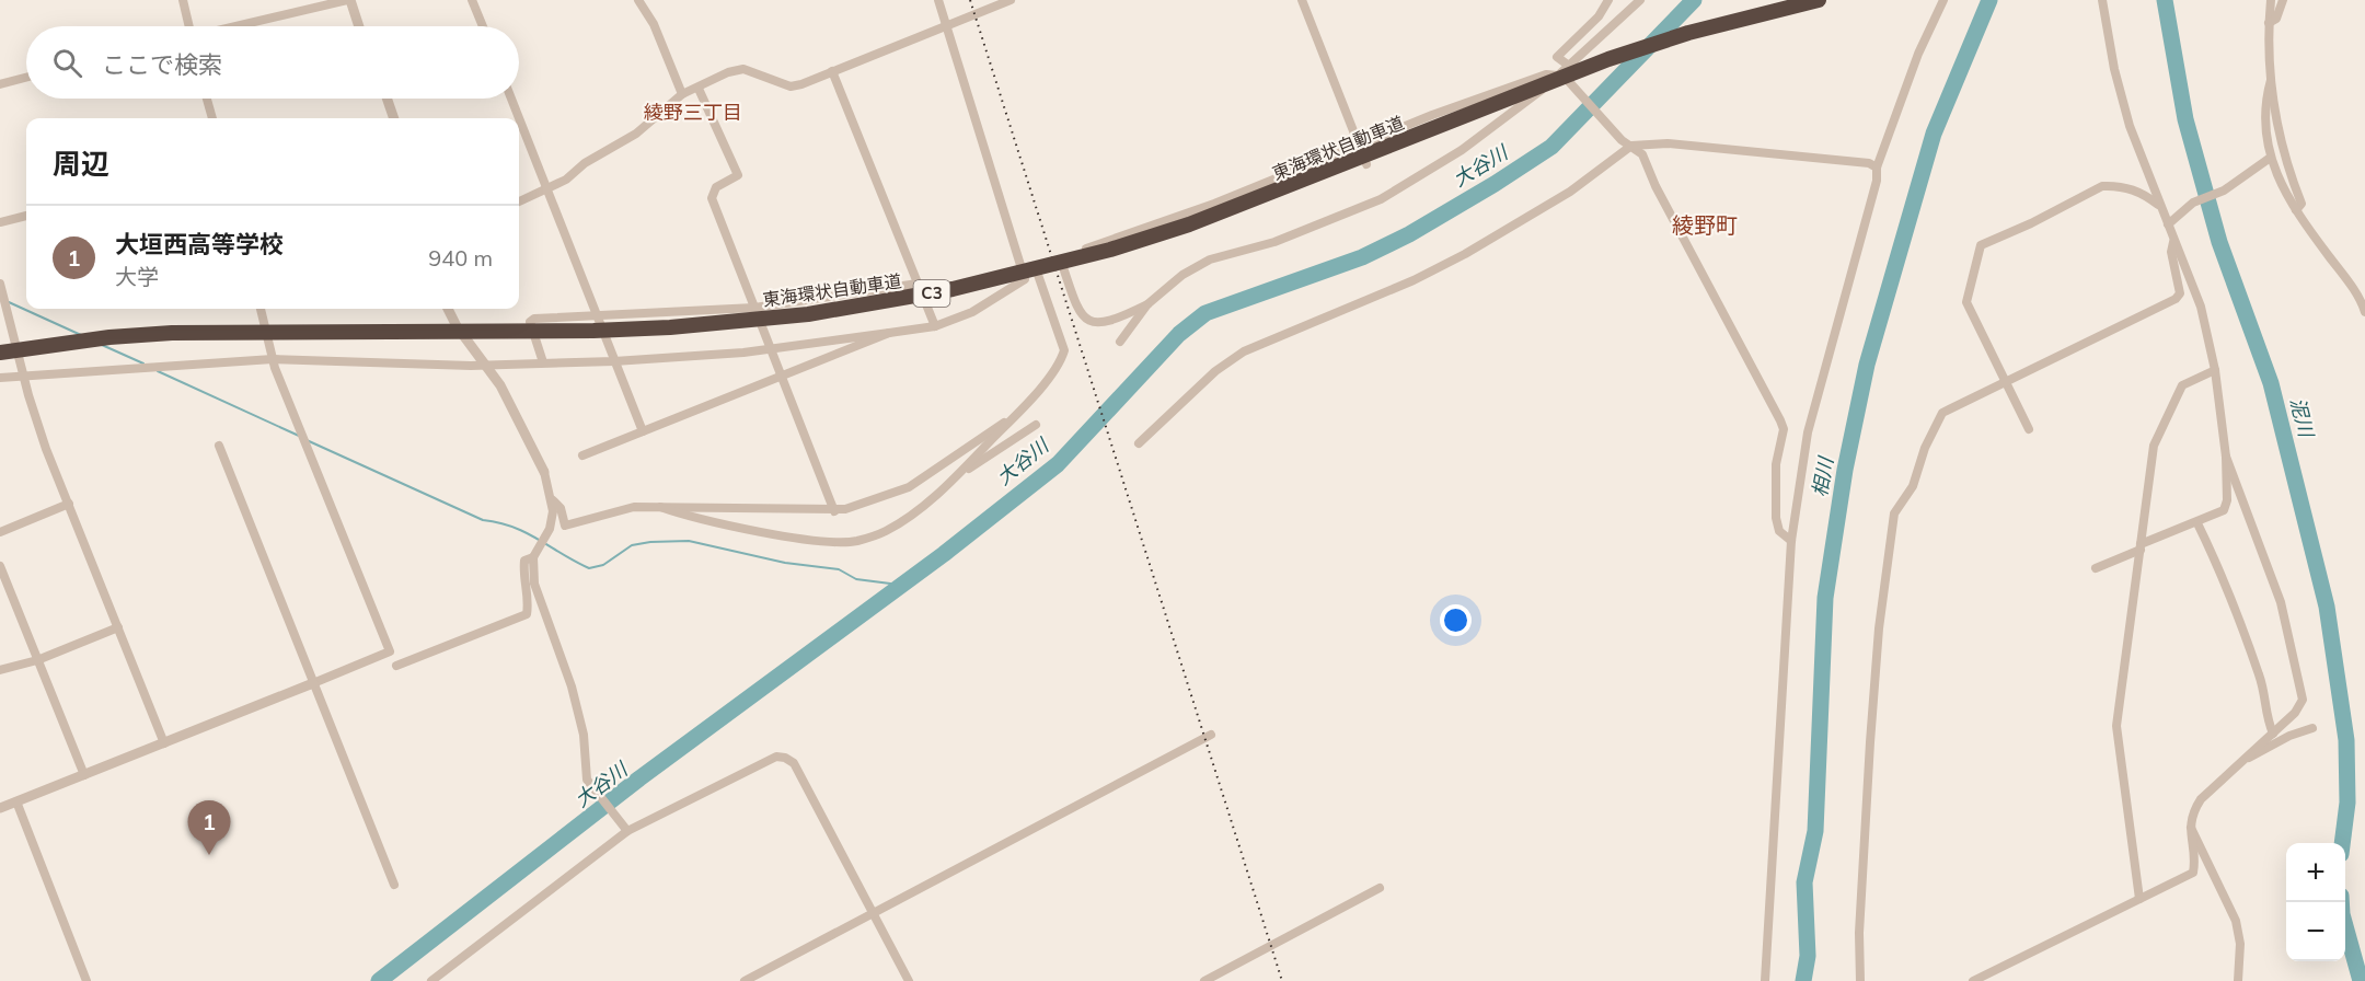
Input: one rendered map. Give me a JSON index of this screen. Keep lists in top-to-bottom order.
{
  "streets": {
    "highway": ["東海環状自動車道", "C3"]
  },
  "districts": ["綾野三丁目", "綾野町"],
  "water": ["大谷川", "泥川", "相川"],
  "page": {
    "search": "ここで検索",
    "heading": "周辺",
    "list": [
      {
        "mark": "1",
        "name": "大垣西高等学校",
        "note": "大学",
        "value": "940 m"
      }
    ],
    "pins": "1",
    "map_buttons": ["+", "−"]
  }
}
